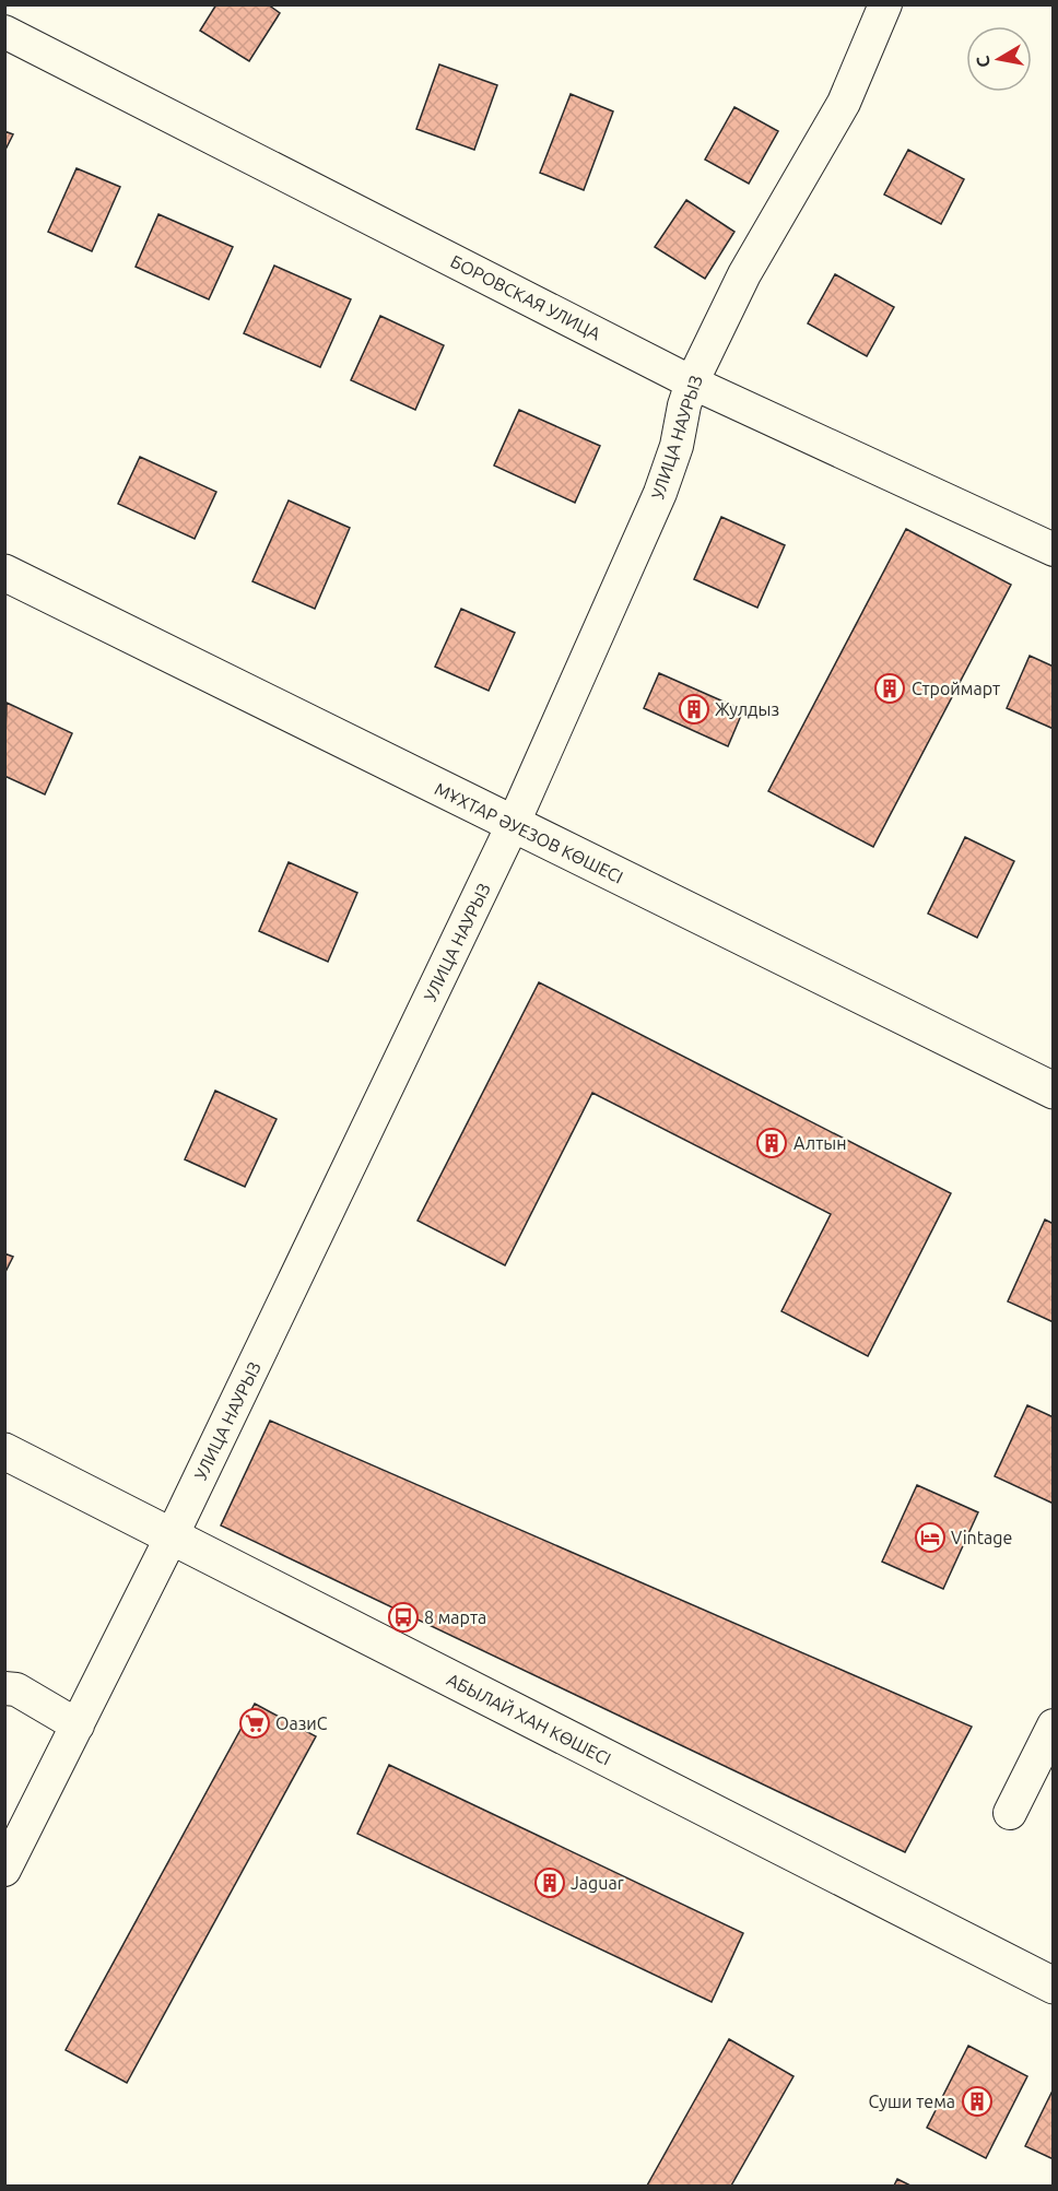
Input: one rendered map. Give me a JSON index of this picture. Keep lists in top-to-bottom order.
{
  "streets": {
    "street": [
      "БОРОВСКАЯ УЛИЦА",
      "УЛИЦА НАУРЫЗ",
      "МҰХТАР ӘУЕЗОВ КӨШЕСІ",
      "АБЫЛАЙ ХАН КӨШЕСІ"
    ]
  },
  "crossings": [
    ["БОРОВСКАЯ УЛИЦА", "УЛИЦА НАУРЫЗ"],
    ["УЛИЦА НАУРЫЗ", "МҰХТАР ӘУЕЗОВ КӨШЕСІ"],
    ["УЛИЦА НАУРЫЗ", "АБЫЛАЙ ХАН КӨШЕСІ"]
  ],
  "places": {
    "building": [
      "Строймарт",
      "Жулдыз",
      "Алтын",
      "Jaguar",
      "Суши тема"
    ],
    "hotel": ["Vintage"],
    "bus stop": ["8 марта"],
    "supermarket": ["ОазиС"]
  },
  "north": "left"
}
